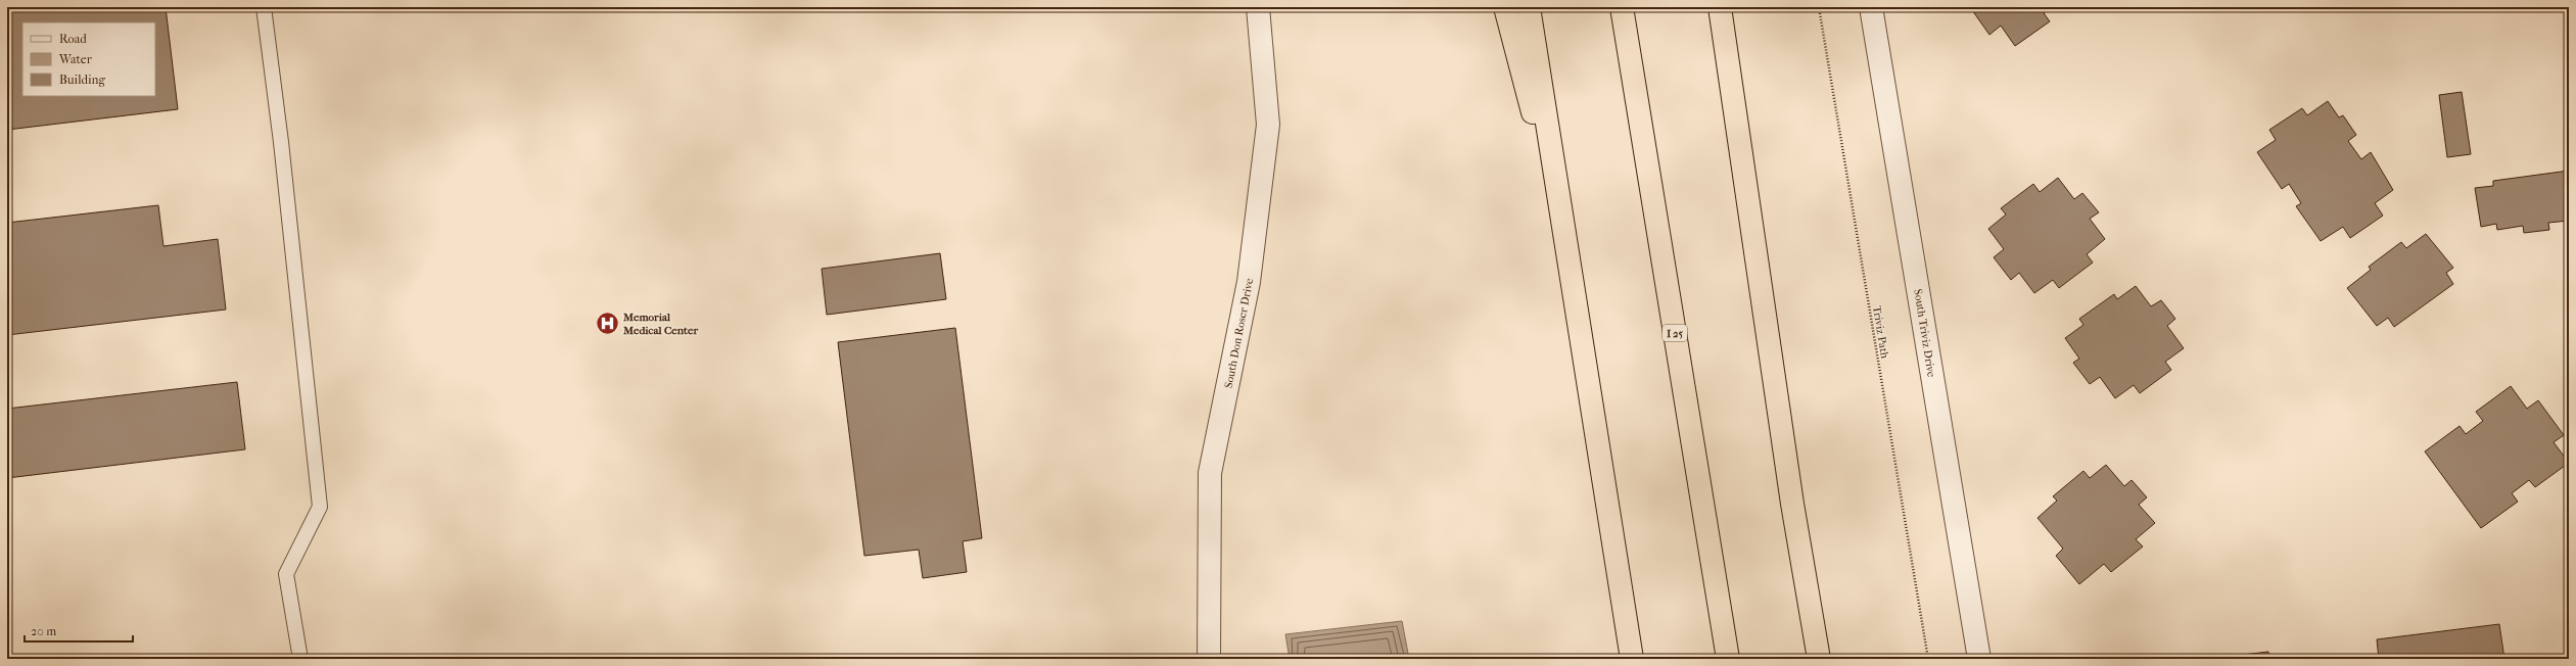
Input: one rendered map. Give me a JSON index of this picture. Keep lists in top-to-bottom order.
{
  "streets": {
    "highway": ["I 25"],
    "street": ["South Don Roser Drive", "South Triviz Drive"],
    "path": ["Triviz Path"]
  },
  "places": {
    "hospital": ["Memorial Medical Center"]
  },
  "legend": ["Road", "Water", "Building"],
  "scale_bar": "20 m"
}
